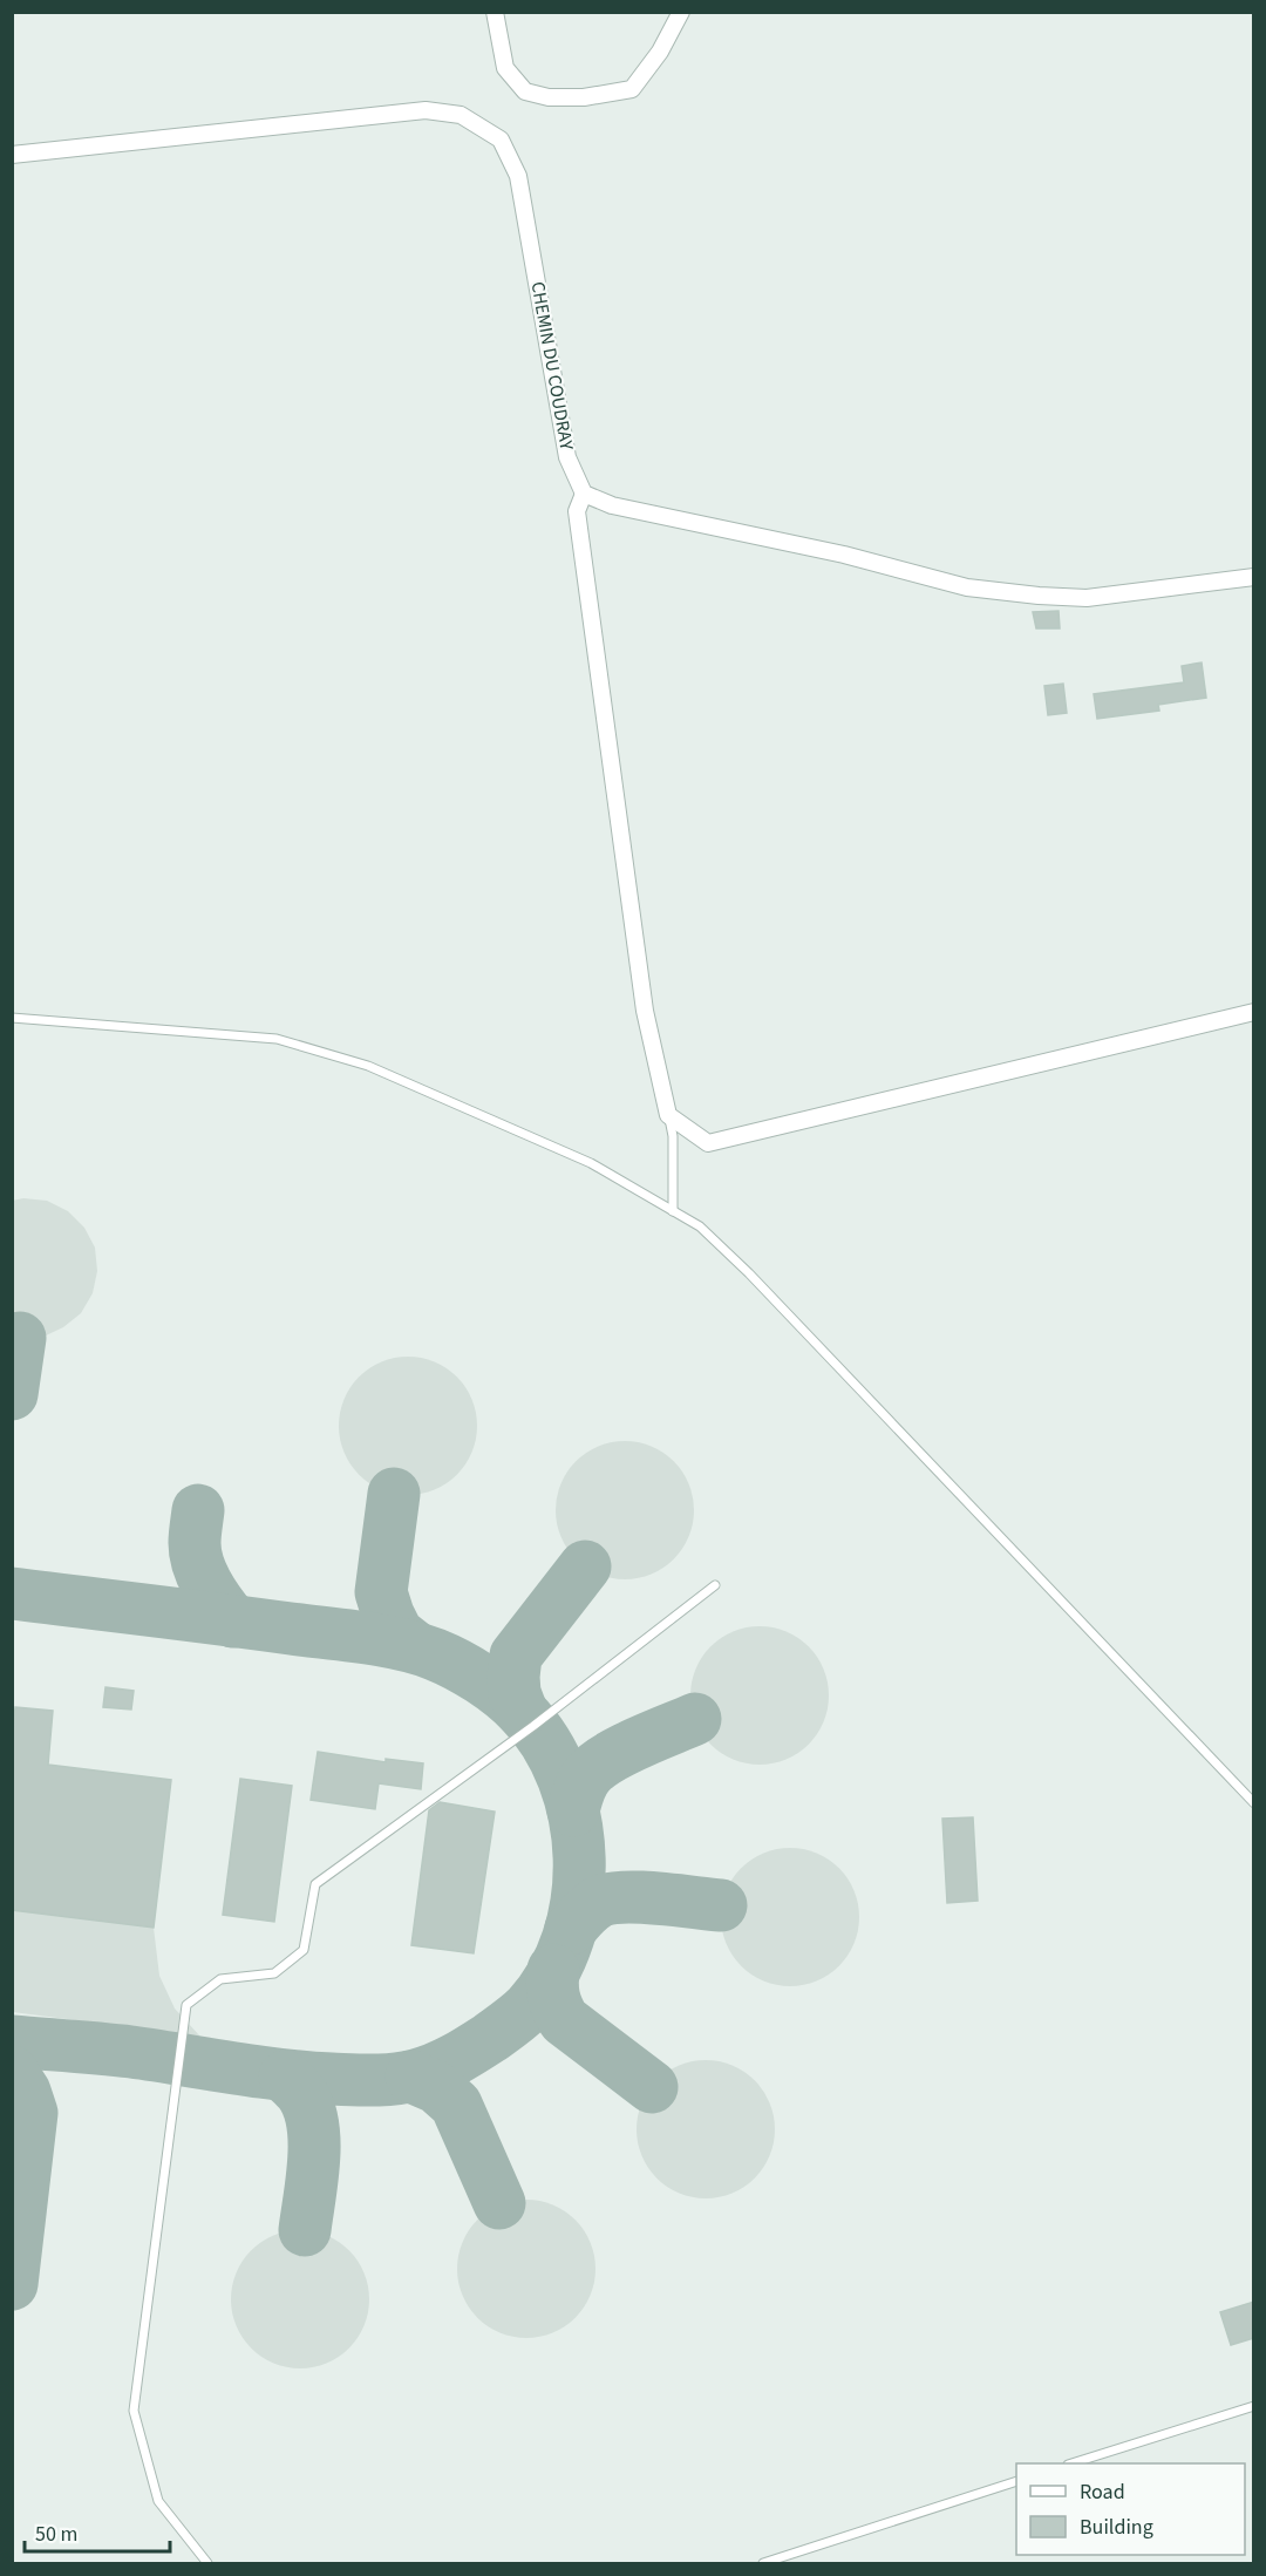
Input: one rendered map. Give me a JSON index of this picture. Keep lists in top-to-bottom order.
{
  "streets": {
    "street": ["CHEMIN DU COUDRAY"]
  },
  "legend": ["Road", "Building"],
  "scale_bar": "50 m"
}
